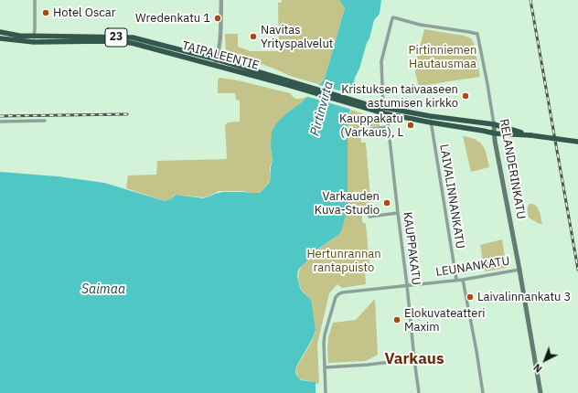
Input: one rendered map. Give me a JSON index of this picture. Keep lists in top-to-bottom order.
{
  "streets": {
    "highway": ["23", "TAIPALEENTIE"],
    "main road": ["RELANDERINKATU"],
    "street": ["LAIVALINNANKATU", "KAUPPAKATU", "LEUNANKATU"]
  },
  "crossings": [
    ["23", "TAIPALEENTIE"],
    ["23", "RELANDERINKATU"],
    ["23", "LAIVALINNANKATU"],
    ["TAIPALEENTIE", "LAIVALINNANKATU"],
    ["TAIPALEENTIE", "KAUPPAKATU"],
    ["RELANDERINKATU", "KAUPPAKATU"],
    ["RELANDERINKATU", "LEUNANKATU"],
    ["LAIVALINNANKATU", "LEUNANKATU"],
    ["KAUPPAKATU", "LEUNANKATU"]
  ],
  "districts": ["Varkaus"],
  "water": ["Pirtinvirta", "Saimaa"],
  "parks": ["Pirtinniemen Hautausmaa", "Hertunrannan rantapuisto"],
  "places": [
    "Hotel Oscar",
    "Wredenkatu 1",
    "Navitas Yrityspalvelut",
    "Kristuksen taivaaseen astumisen kirkko",
    "Kauppakatu (Varkaus), L",
    "Varkauden Kuva-Studio",
    "Laivalinnankatu 3",
    "Elokuvateatteri Maxim"
  ],
  "north": "bottom left"
}
